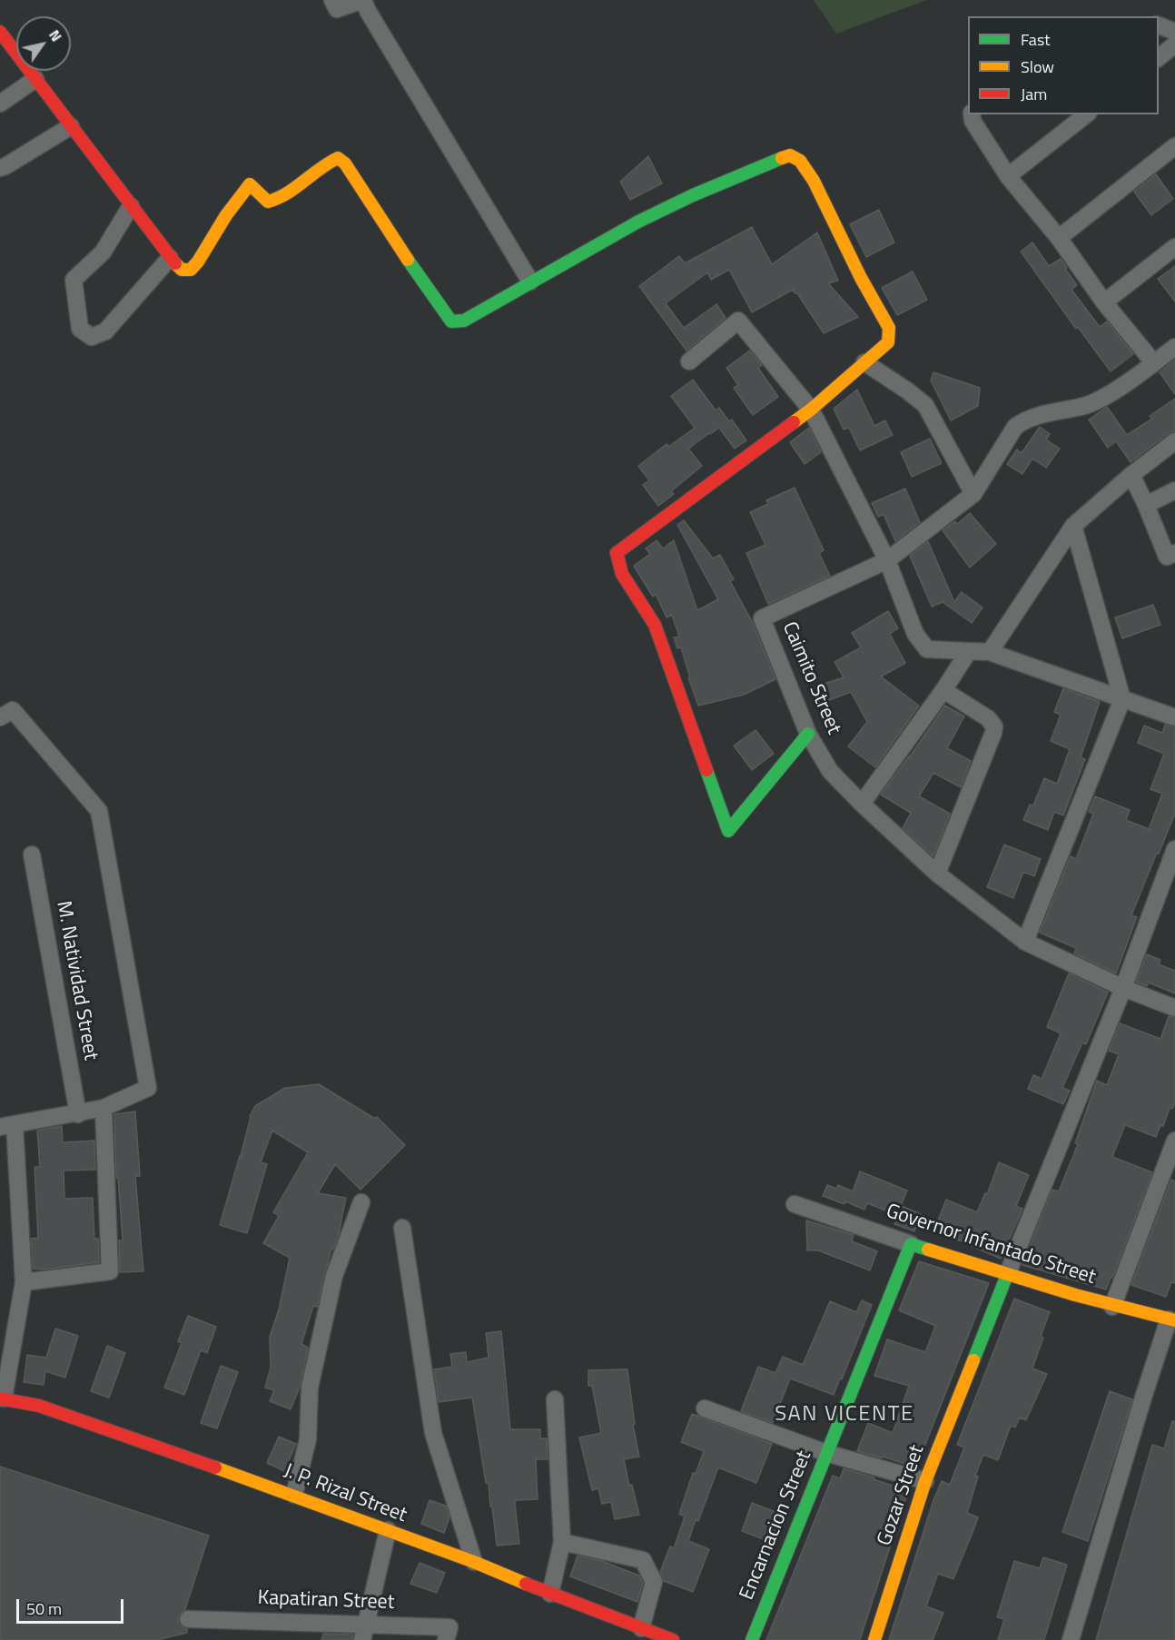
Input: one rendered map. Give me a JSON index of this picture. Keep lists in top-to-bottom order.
{
  "streets": {
    "main road": [
      "Governor Infantado Street",
      "J. P. Rizal Street",
      "Gozar Street",
      "Encarnacion Street"
    ],
    "street": ["Caimito Street", "M. Natividad Street", "Kapatiran Street"]
  },
  "crossings": [
    ["Governor Infantado Street", "Gozar Street"],
    ["Governor Infantado Street", "Encarnacion Street"]
  ],
  "districts": ["SAN VICENTE"],
  "legend": ["Fast", "Slow", "Jam"],
  "scale_bar": "50 m",
  "north": "top right"
}
